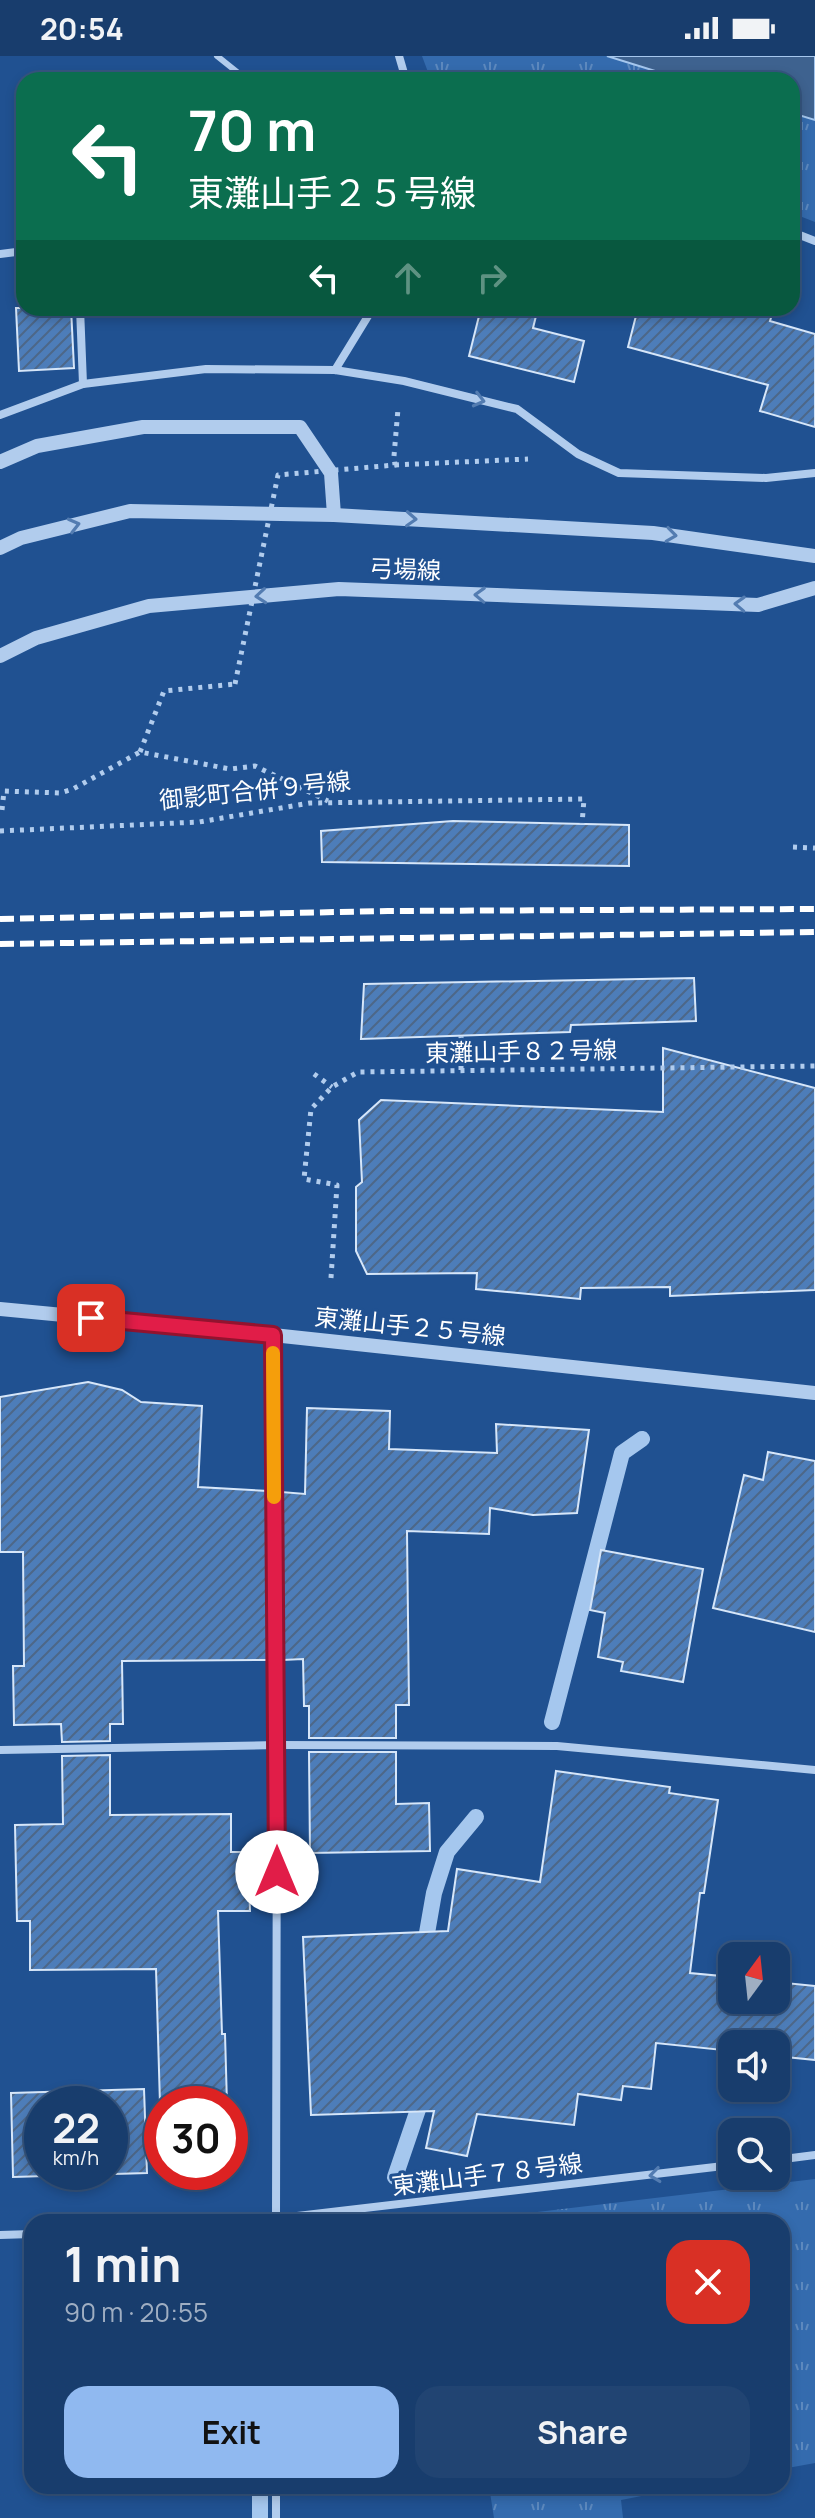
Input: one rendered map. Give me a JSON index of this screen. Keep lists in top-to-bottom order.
{
  "streets": {
    "street": ["弓場線", "東灘山手２５号線", "東灘山手７８号線"],
    "path": ["御影町合併９号線", "東灘山手８２号線"]
  },
  "one_way": ["東灘山手７８号線"],
  "north": "top",
  "page": {
    "status": "20:54",
    "turn": ["70 m", "東灘山手２５号線"],
    "speed": "22 km/h",
    "limit": "30",
    "heading": ["1 min", "90 m · 20:55"],
    "buttons": ["Exit", "Share"]
  }
}
